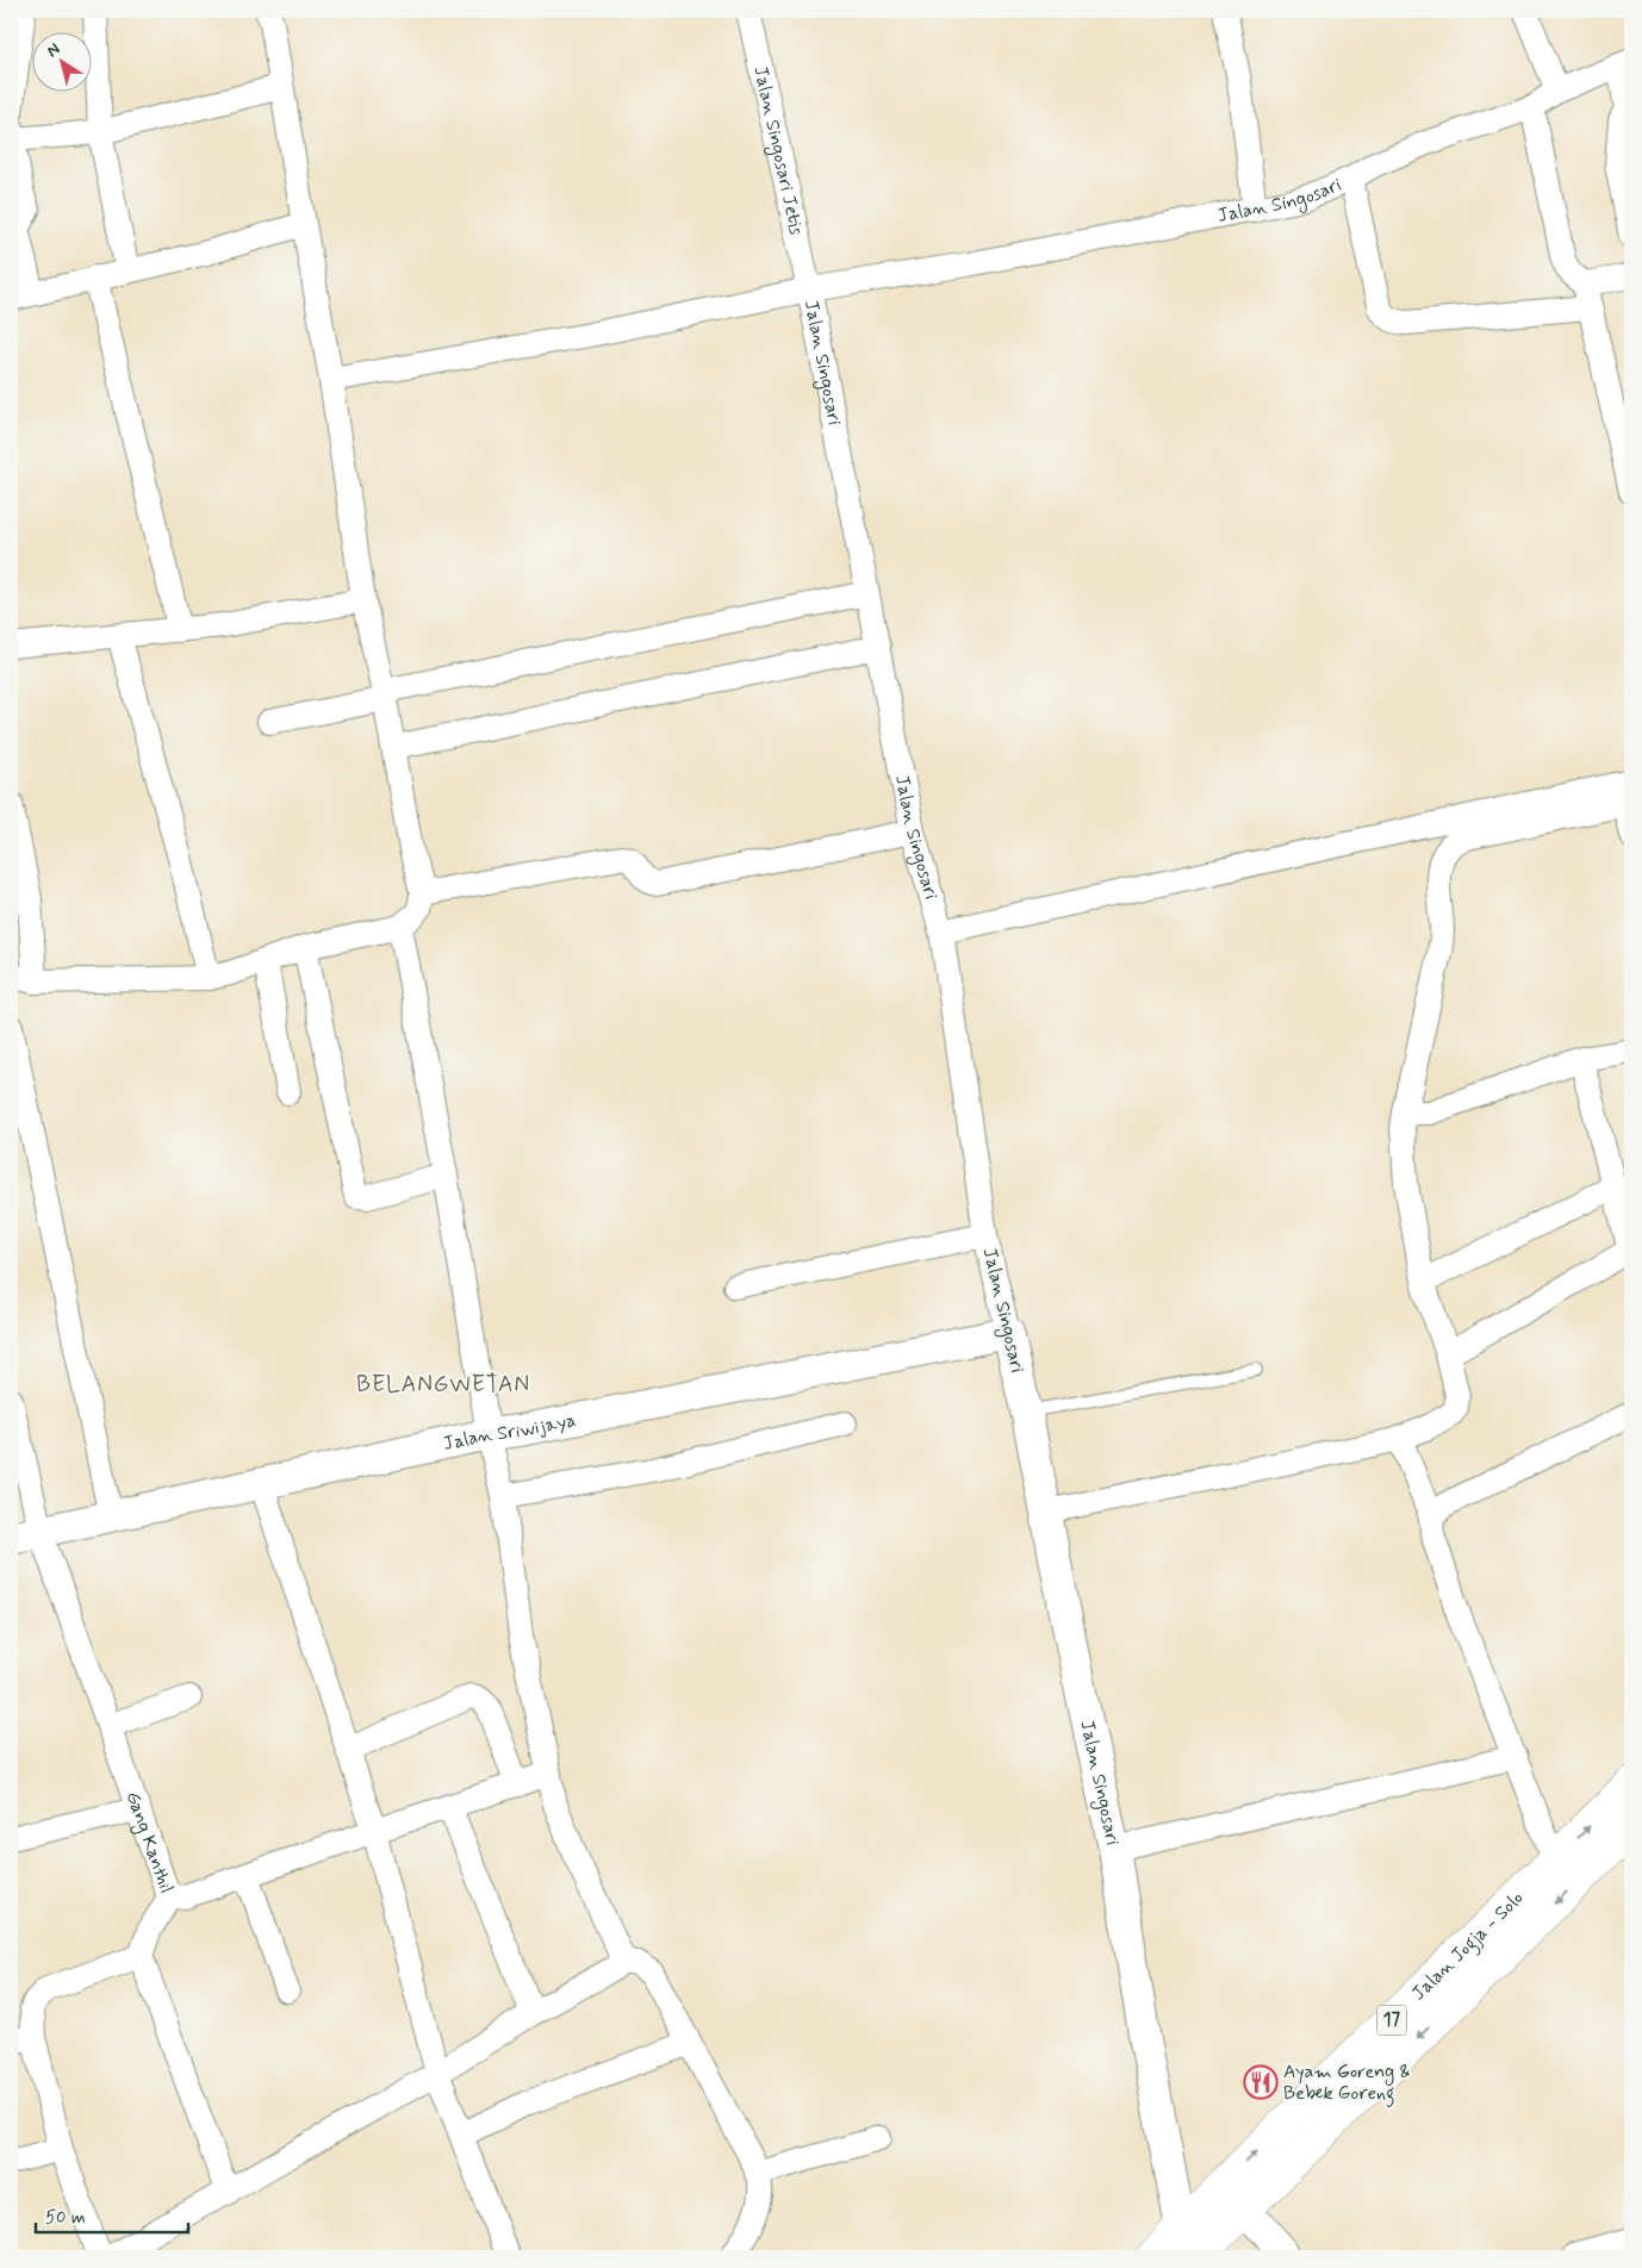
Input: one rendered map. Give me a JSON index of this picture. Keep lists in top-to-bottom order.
{
  "streets": {
    "highway": ["Jalan Jogja - Solo", "17"],
    "street": [
      "Jalan Singosari Jetis",
      "Jalan Singosari",
      "Jalan Sriwijaya",
      "Gang Kanthil"
    ]
  },
  "crossings": [
    ["Jalan Singosari Jetis", "Jalan Singosari"],
    ["Jalan Singosari", "Jalan Sriwijaya"],
    ["Jalan Singosari", "Jalan Jogja - Solo"],
    ["Jalan Sriwijaya", "Gang Kanthil"]
  ],
  "districts": ["BELANGWETAN"],
  "places": {
    "restaurant": ["Ayam Goreng & Bebek Goreng"]
  },
  "scale_bar": "50 m",
  "north": "top left"
}
